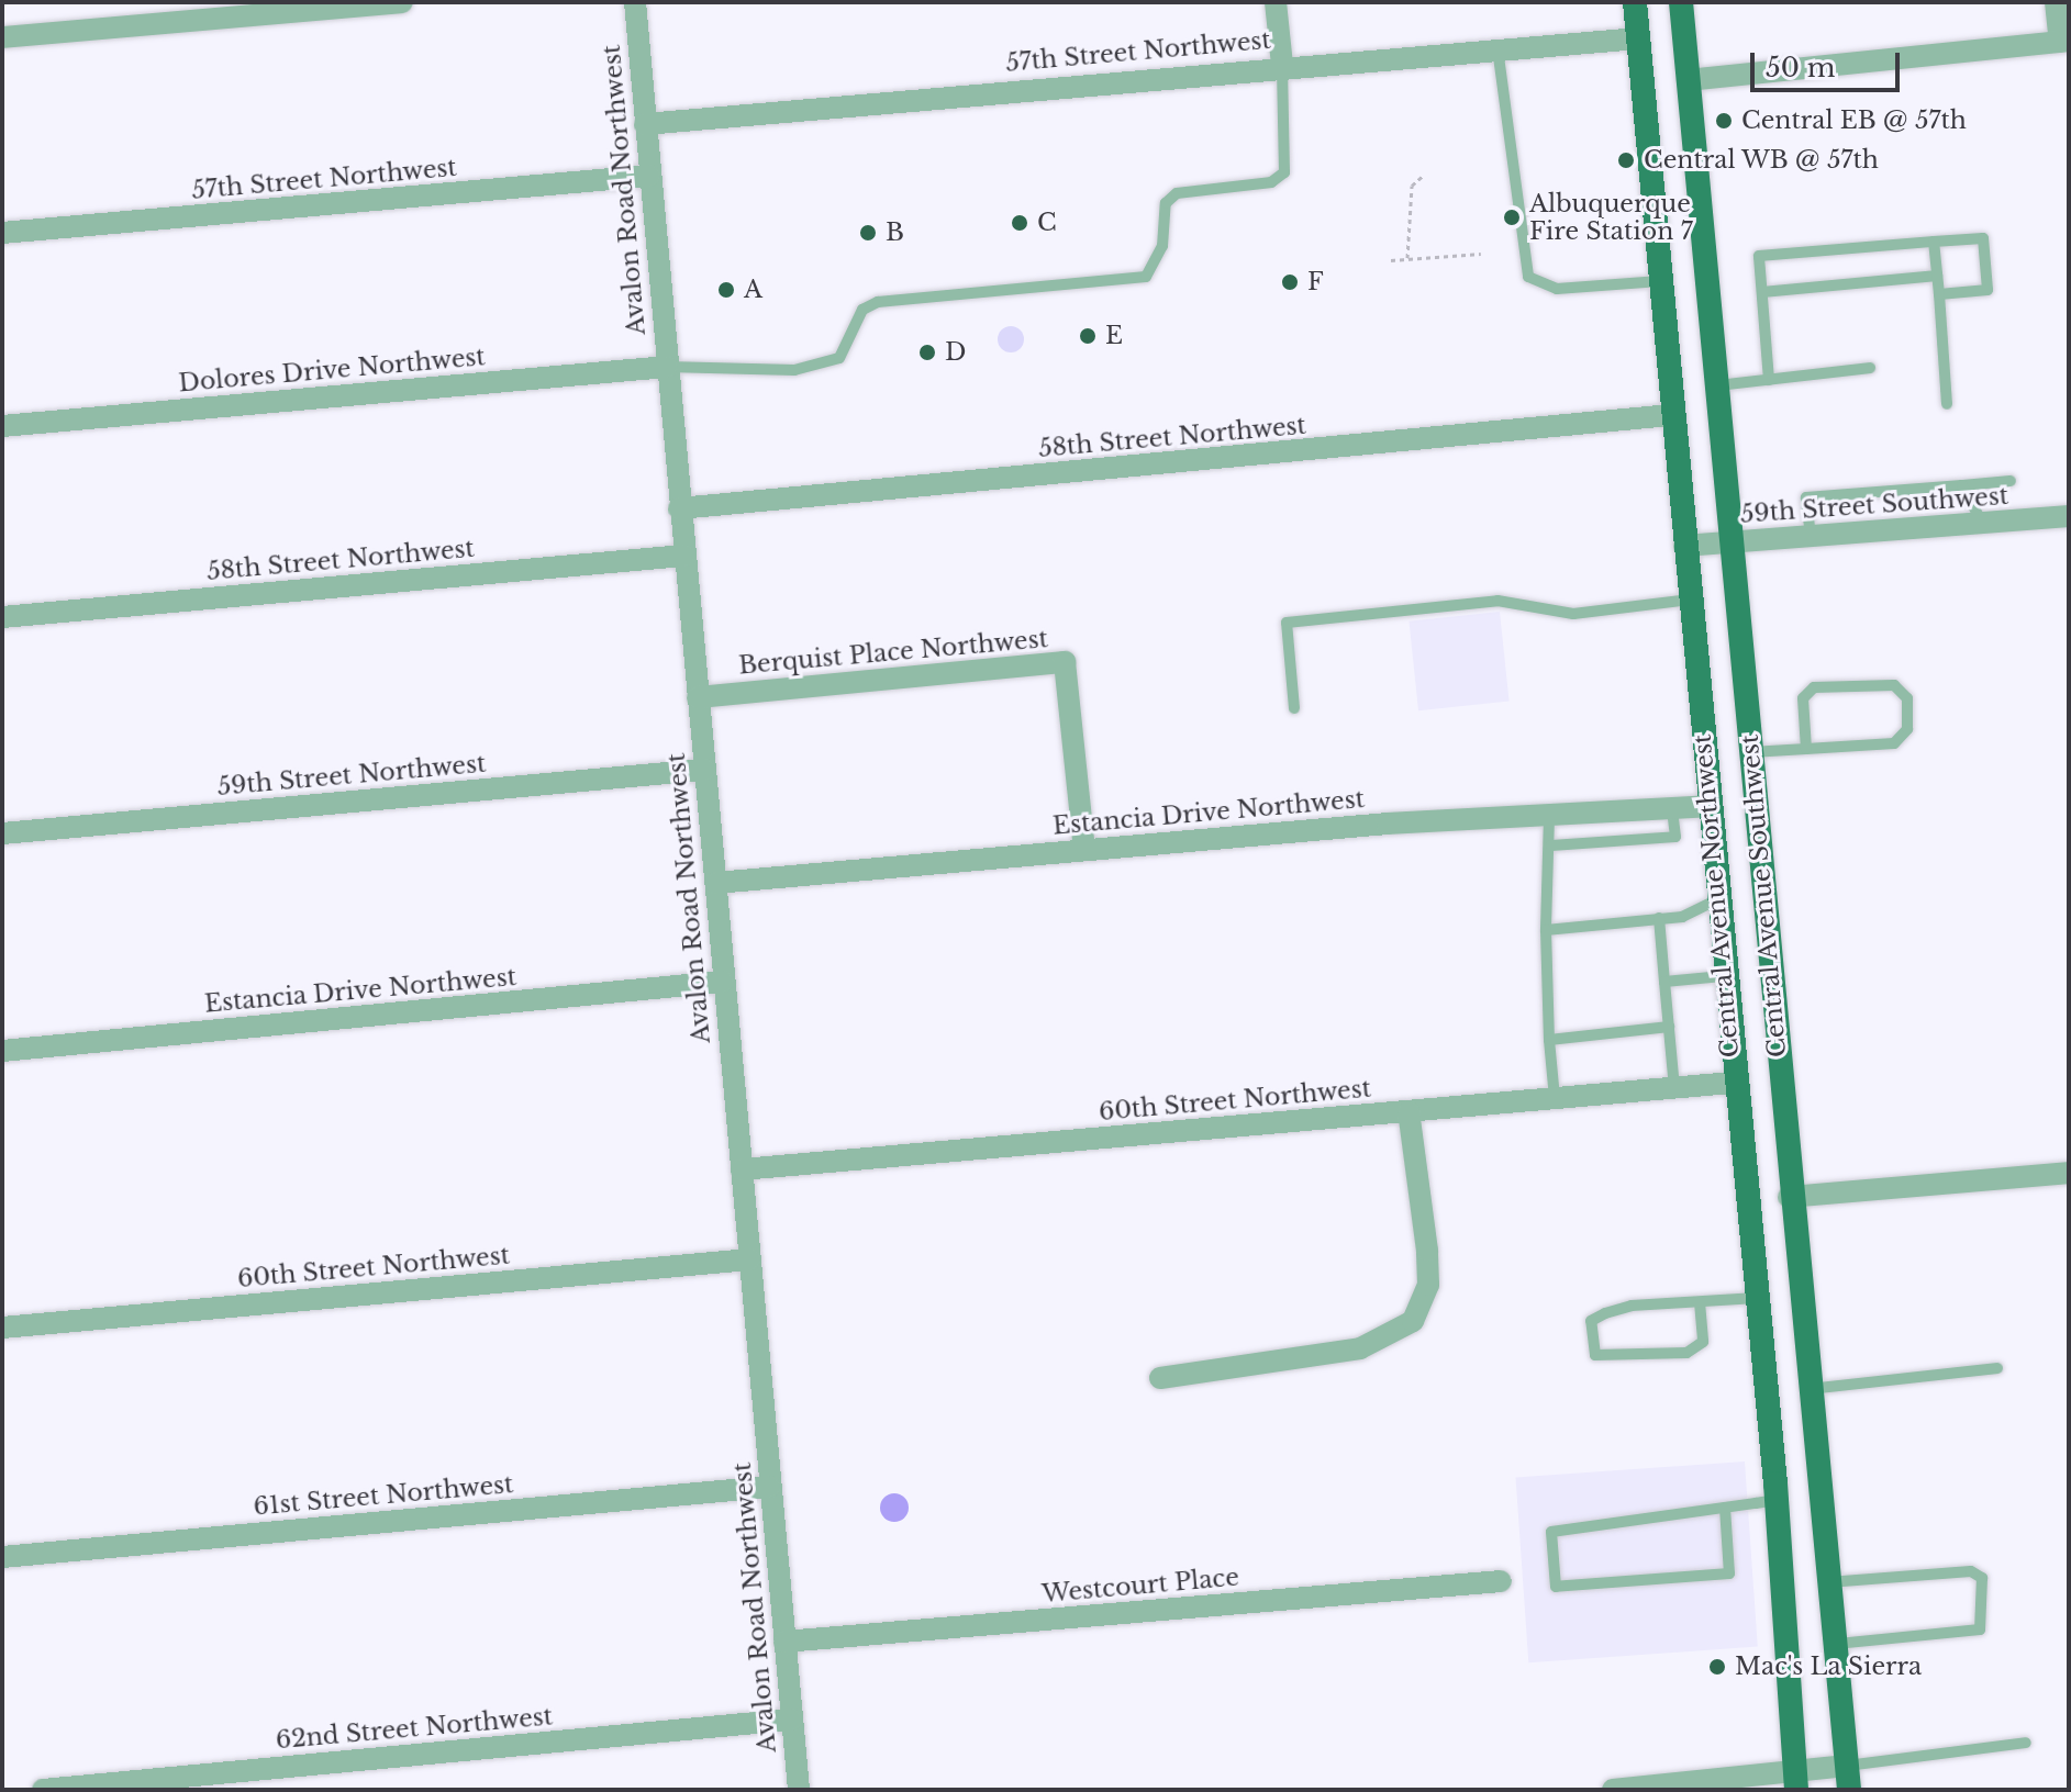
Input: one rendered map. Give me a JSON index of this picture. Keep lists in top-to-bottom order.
{
  "streets": {
    "main road": ["Central Avenue Northwest", "Central Avenue Southwest"],
    "street": [
      "57th Street Northwest",
      "Avalon Road Northwest",
      "Dolores Drive Northwest",
      "58th Street Northwest",
      "59th Street Southwest",
      "Berquist Place Northwest",
      "59th Street Northwest",
      "Estancia Drive Northwest",
      "60th Street Northwest",
      "61st Street Northwest",
      "Westcourt Place",
      "62nd Street Northwest"
    ]
  },
  "crossings": [
    ["57th Street Northwest", "Avalon Road Northwest"],
    ["57th Street Northwest", "Central Avenue Northwest"],
    ["Avalon Road Northwest", "Dolores Drive Northwest"],
    ["Avalon Road Northwest", "58th Street Northwest"],
    ["Avalon Road Northwest", "Berquist Place Northwest"],
    ["Avalon Road Northwest", "59th Street Northwest"],
    ["Avalon Road Northwest", "Estancia Drive Northwest"],
    ["Avalon Road Northwest", "60th Street Northwest"],
    ["Avalon Road Northwest", "61st Street Northwest"],
    ["Avalon Road Northwest", "Westcourt Place"],
    ["Avalon Road Northwest", "62nd Street Northwest"],
    ["58th Street Northwest", "Central Avenue Northwest"],
    ["59th Street Southwest", "Central Avenue Northwest"],
    ["59th Street Southwest", "Central Avenue Southwest"],
    ["Berquist Place Northwest", "Estancia Drive Northwest"],
    ["Estancia Drive Northwest", "Central Avenue Northwest"],
    ["Central Avenue Northwest", "60th Street Northwest"]
  ],
  "places": [
    "Central EB @ 57th",
    "Central WB @ 57th",
    "Albuquerque Fire Station 7",
    "C",
    "B",
    "F",
    "A",
    "E",
    "D",
    "Mac's La Sierra"
  ],
  "scale_bar": "50 m"
}
